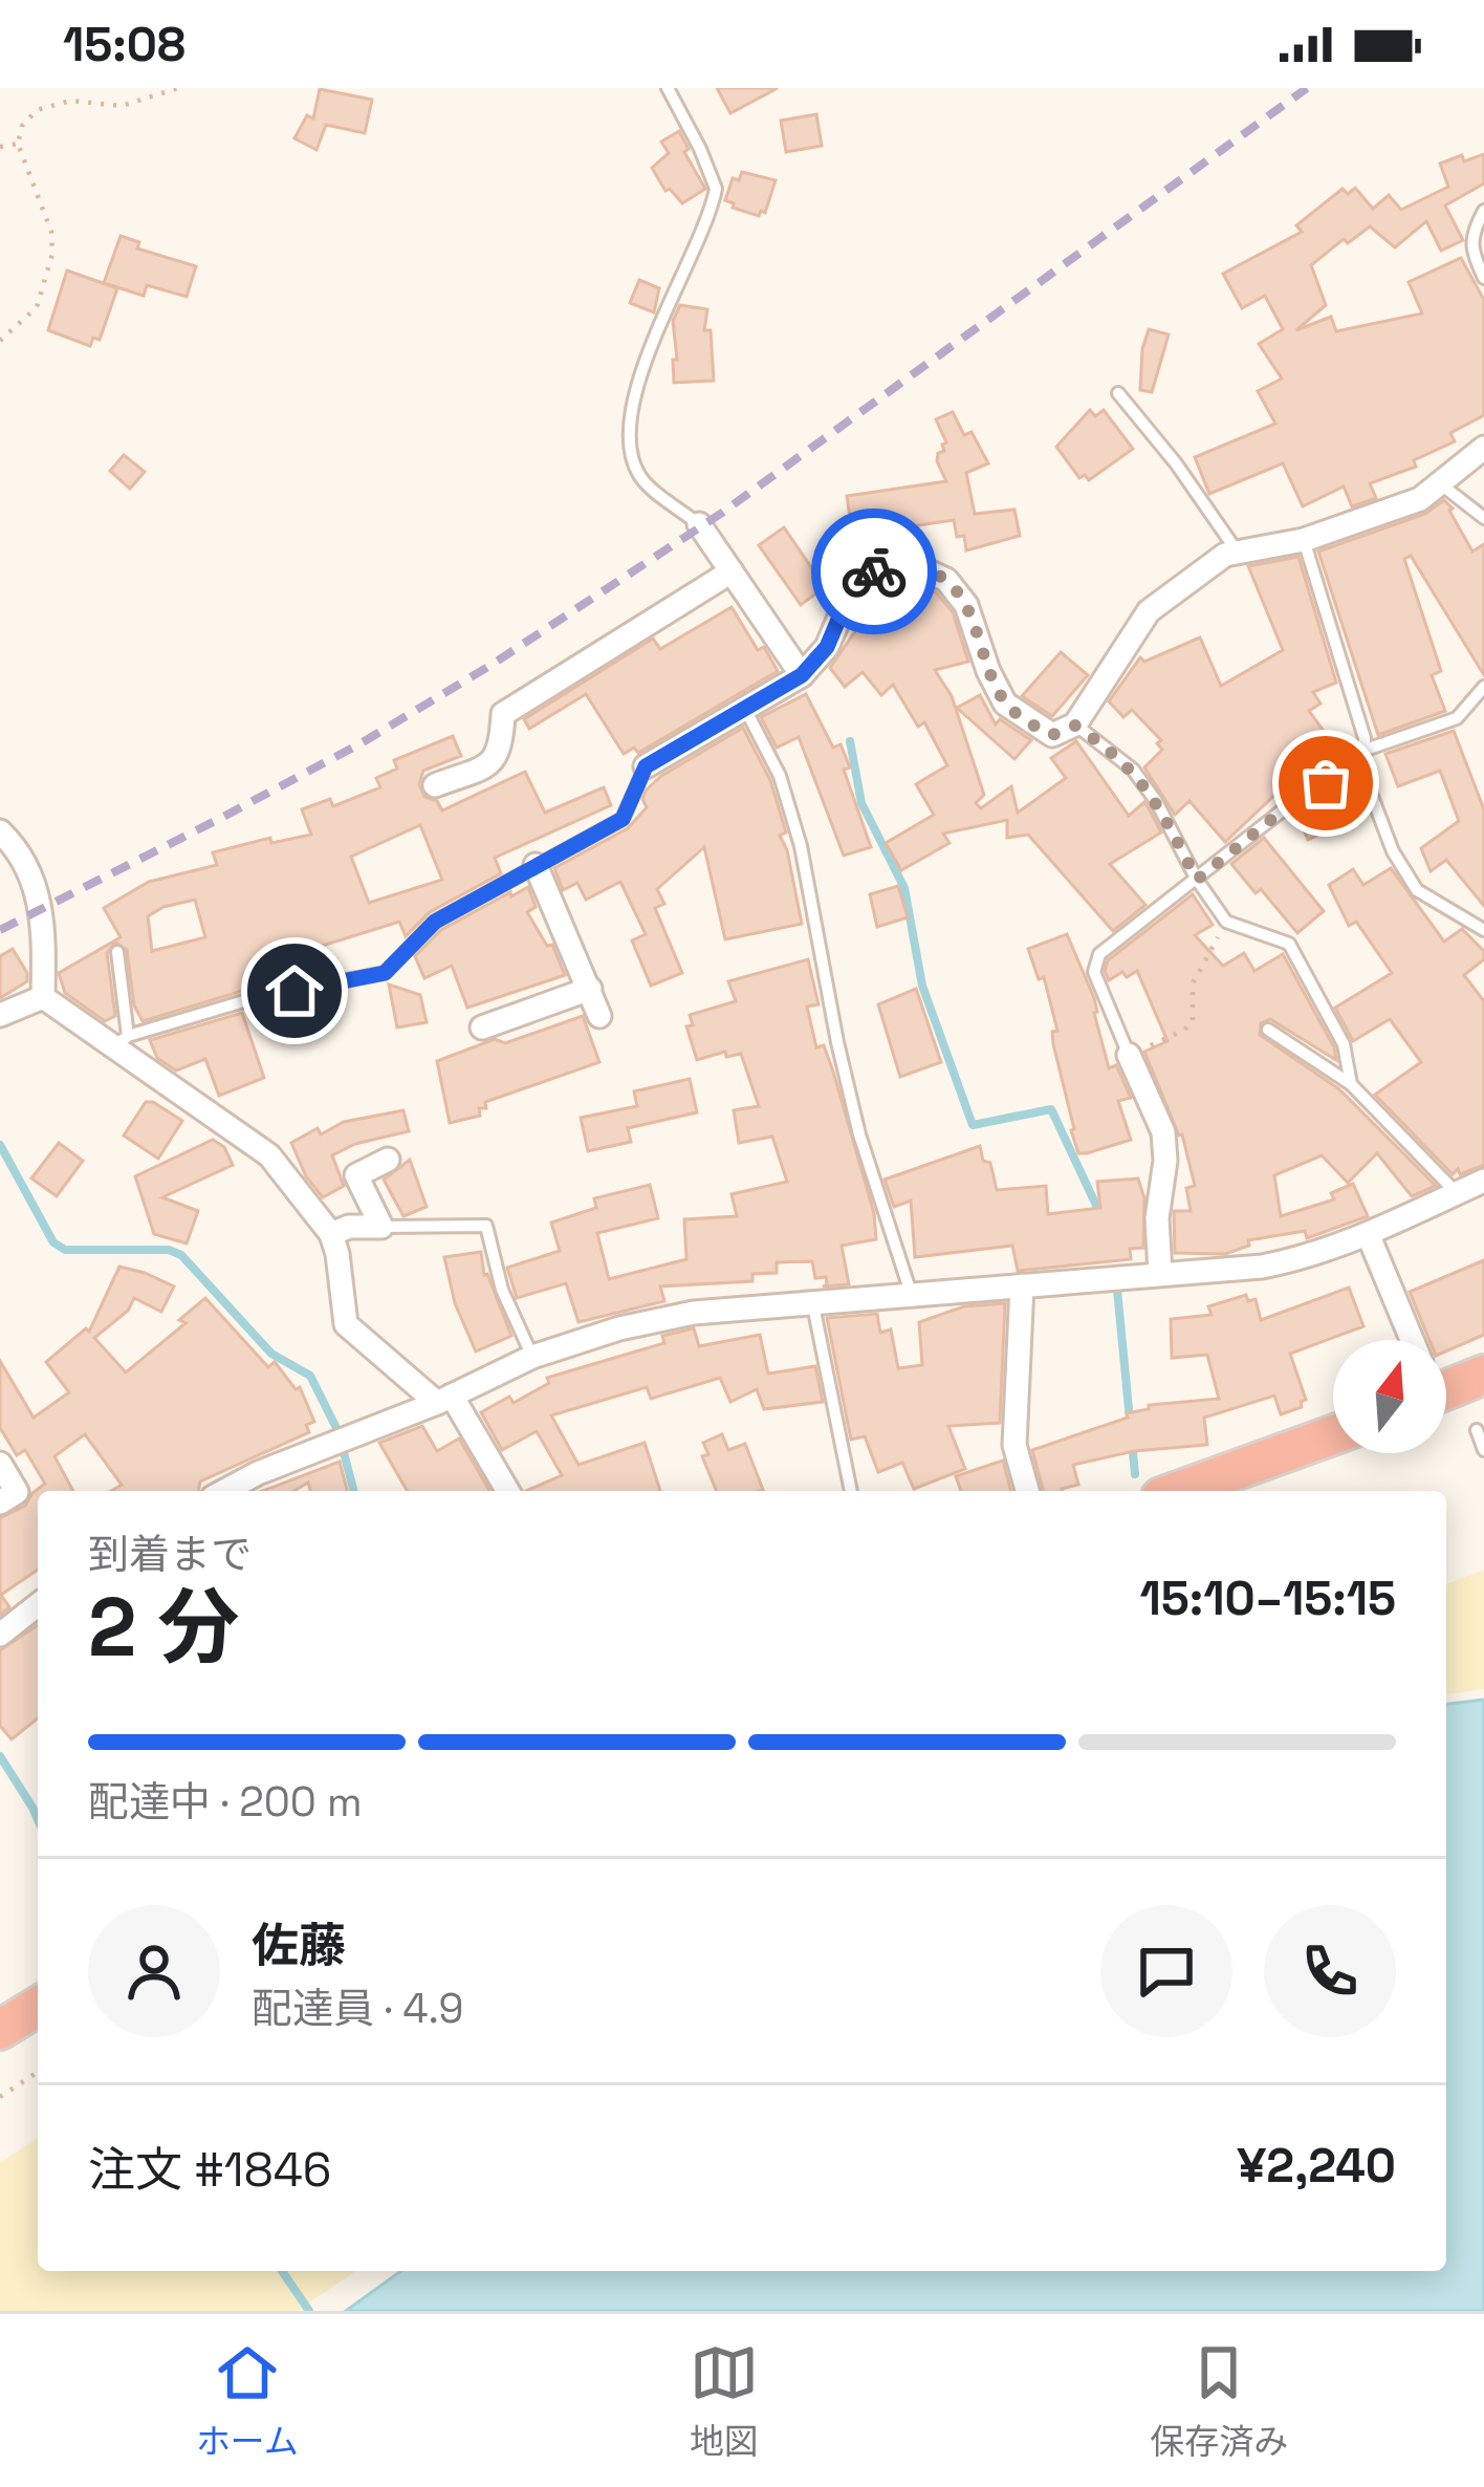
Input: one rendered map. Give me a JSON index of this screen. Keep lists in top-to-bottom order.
{
  "north": "top",
  "page": {
    "status": "15:08",
    "heading": ["2 分", "到着まで", "15:10–15:15"],
    "panel": [
      "佐藤",
      "配達員 · 4.9",
      "注文 #1846",
      "¥2,240"
    ],
    "bar": "配達中 · 200 m",
    "tabs": ["ホーム", "地図", "保存済み"]
  }
}
